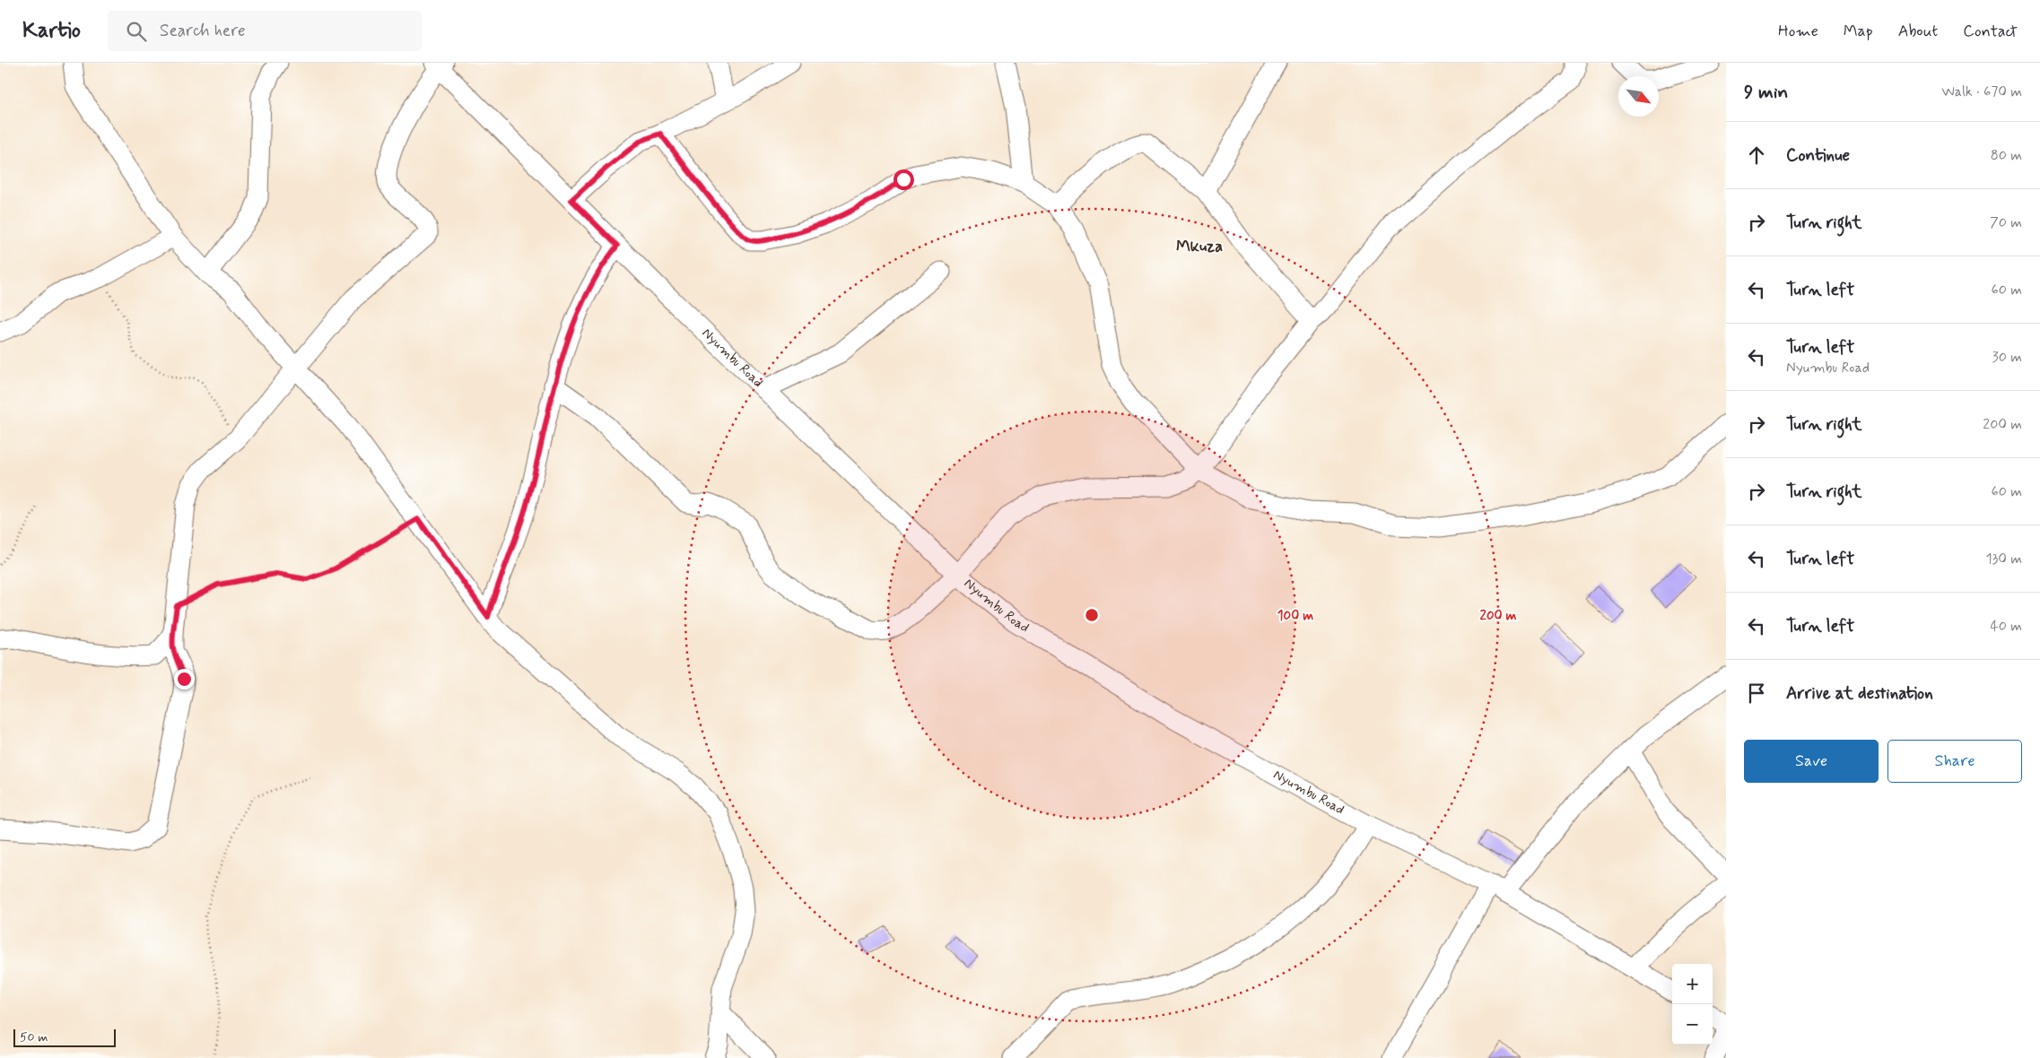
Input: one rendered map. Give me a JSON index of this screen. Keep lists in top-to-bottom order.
{
  "streets": {
    "street": ["Nyumbu Road"]
  },
  "districts": ["Mkuza"],
  "scale_bar": "50 m",
  "north": "bottom right",
  "page": {
    "header": "Kartio",
    "search": "Search here",
    "nav": [
      "Home",
      "Map",
      "About",
      "Contact"
    ],
    "heading": ["9 min", "Walk · 670 m"],
    "list": [
      ["Continue", "80 m"],
      ["Turn right", "70 m"],
      ["Turn left", "60 m"],
      ["Turn left", "Nyumbu Road", "30 m"],
      ["Turn right", "200 m"],
      ["Turn right", "60 m"],
      ["Turn left", "130 m"],
      ["Turn left", "40 m"],
      "Arrive at destination"
    ],
    "buttons": ["Save", "Share"],
    "map_buttons": ["+", "−"],
    "scale": "50 m"
  },
  "rings": ["100 m", "200 m"]
}
